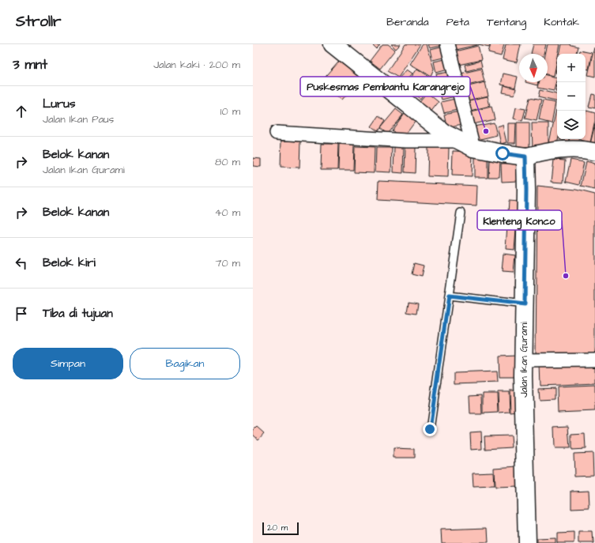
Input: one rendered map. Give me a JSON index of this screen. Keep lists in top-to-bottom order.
{
  "streets": {
    "main road": ["Jalan Ikan Gurami"]
  },
  "places": ["Puskesmas Pembantu Karangrejo", "Klenteng Konco"],
  "scale_bar": "20 m",
  "north": "bottom",
  "page": {
    "header": "Strollr",
    "nav": [
      "Beranda",
      "Peta",
      "Tentang",
      "Kontak"
    ],
    "heading": ["3 mnt", "Jalan kaki · 200 m"],
    "map_buttons": ["+", "−"],
    "list": [
      ["Lurus", "Jalan Ikan Paus", "10 m"],
      ["Belok kanan", "Jalan Ikan Gurami", "80 m"],
      ["Belok kanan", "40 m"],
      ["Belok kiri", "70 m"],
      "Tiba di tujuan"
    ],
    "buttons": ["Simpan", "Bagikan"],
    "scale": "20 m"
  }
}
